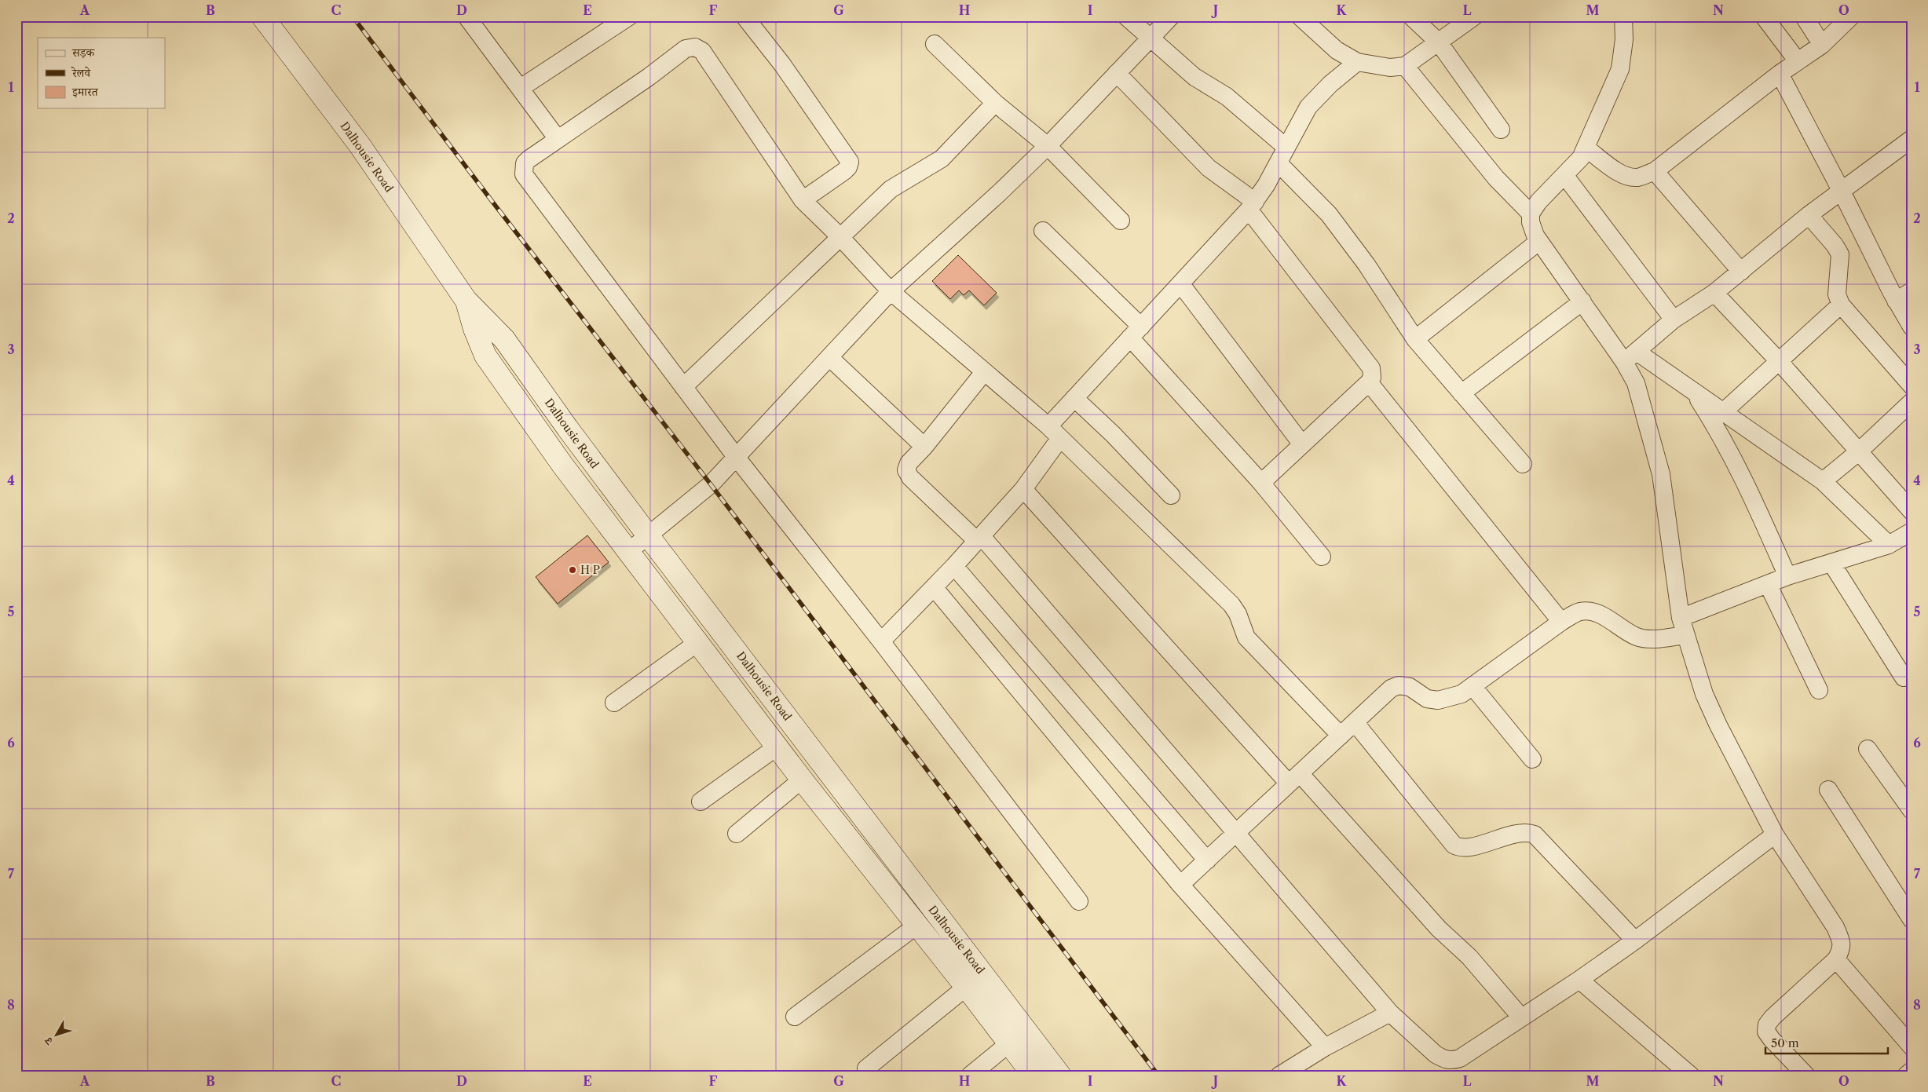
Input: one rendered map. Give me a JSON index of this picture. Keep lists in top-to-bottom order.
{
  "streets": {
    "street": ["Dalhousie Road"]
  },
  "places": ["H P"],
  "legend": ["सड़क", "रेलवे", "इमारत"],
  "scale_bar": "50 m",
  "north": "bottom left",
  "grid": {
    "columns": [
      "A",
      "B",
      "C",
      "D",
      "E",
      "F",
      "G",
      "H",
      "I",
      "J",
      "K",
      "L",
      "M",
      "N",
      "O"
    ],
    "rows": [
      "1",
      "2",
      "3",
      "4",
      "5",
      "6",
      "7",
      "8"
    ]
  }
}
